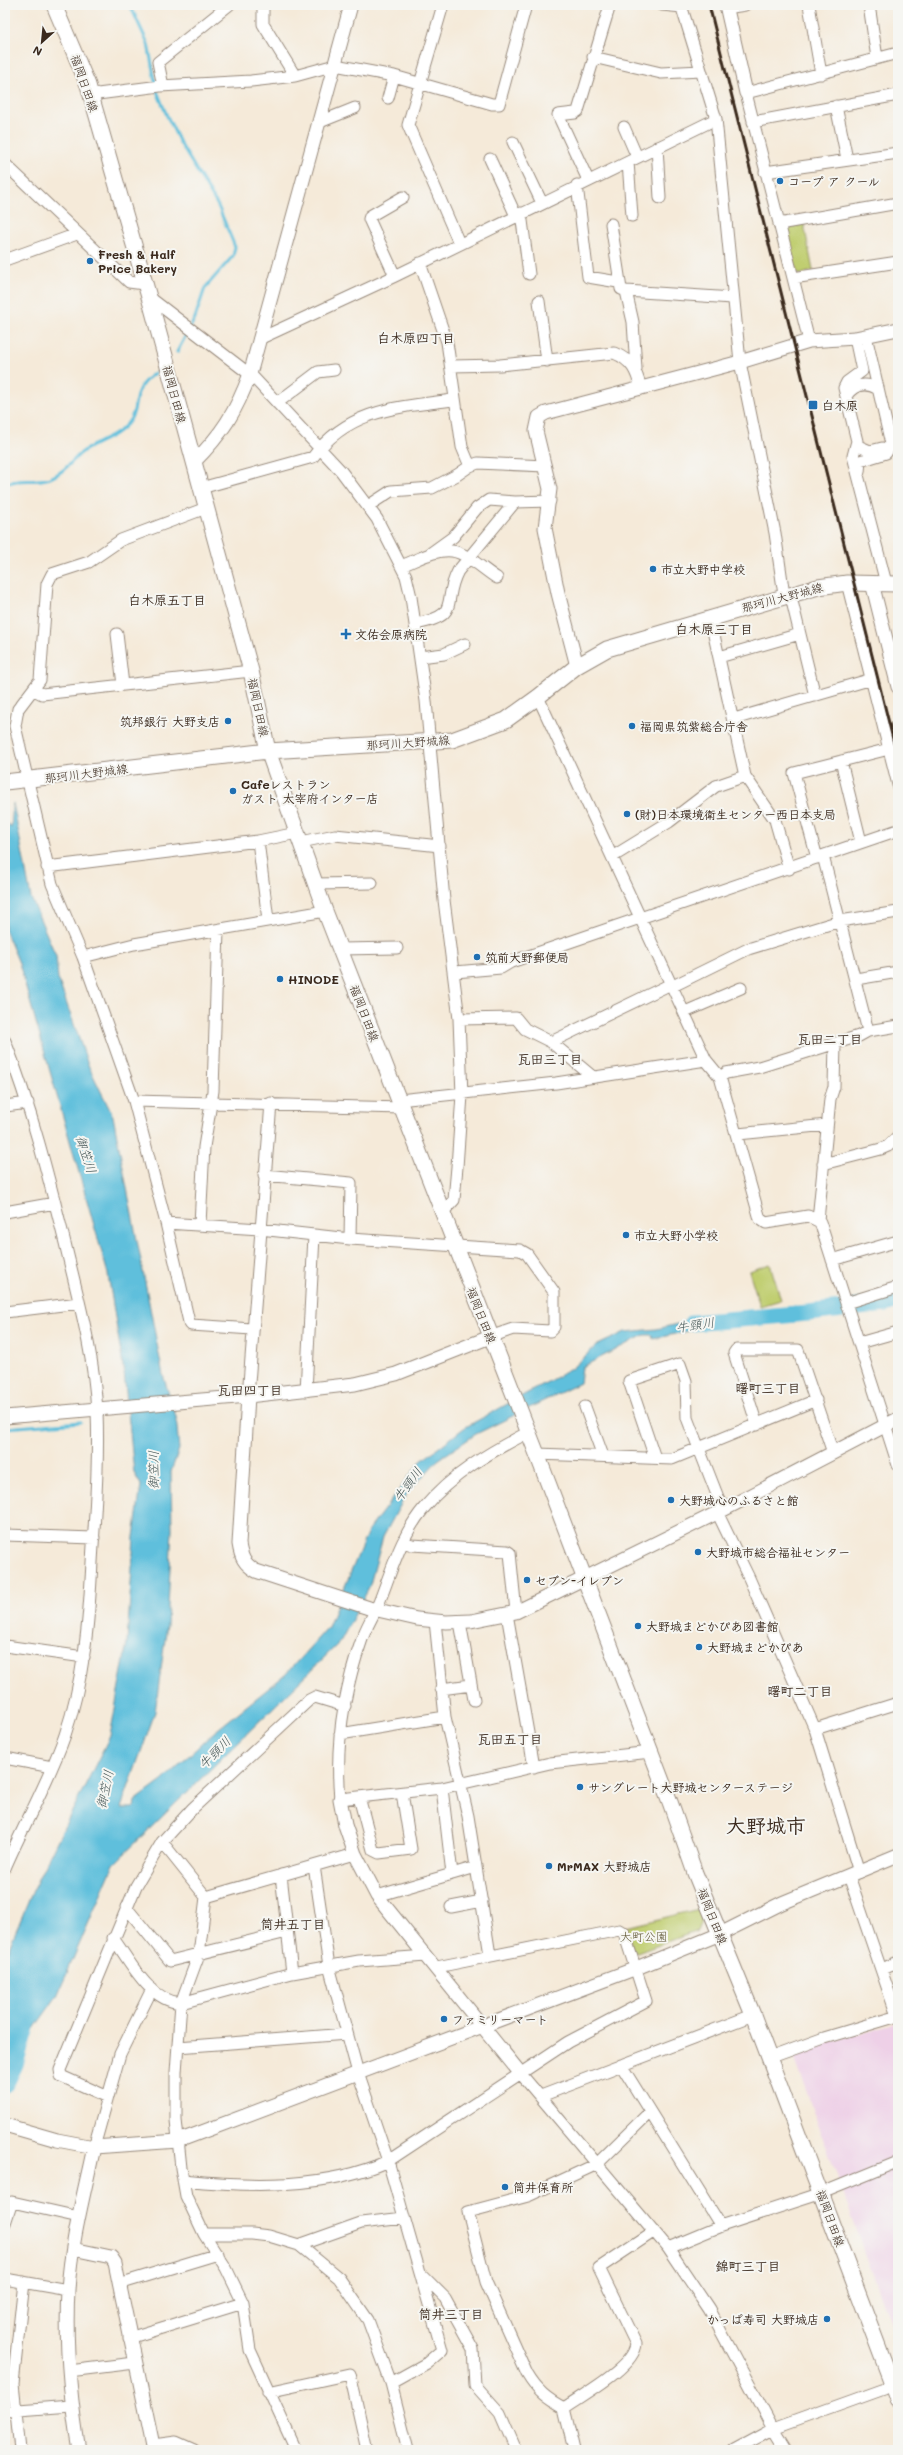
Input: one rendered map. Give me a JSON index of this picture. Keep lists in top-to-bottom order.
{
  "streets": {
    "main road": ["福岡日田線", "那珂川大野城線"]
  },
  "crossings": [
    ["福岡日田線", "那珂川大野城線"]
  ],
  "districts": [
    "白木原四丁目",
    "白木原五丁目",
    "白木原三丁目",
    "瓦田二丁目",
    "瓦田三丁目",
    "曙町三丁目",
    "瓦田四丁目",
    "曙町二丁目",
    "瓦田五丁目",
    "大野城市",
    "筒井五丁目",
    "錦町三丁目",
    "筒井三丁目"
  ],
  "water": ["御笠川", "牛頸川"],
  "parks": ["大町公園"],
  "places": {
    "other": [
      "コープ ア クール",
      "Fresh & Half Price Bakery",
      "市立大野中学校",
      "筑邦銀行 大野支店",
      "福岡県筑紫総合庁舎",
      "Cafeレストラン ガスト 太宰府インター店",
      "(財)日本環境衛生センター西日本支局",
      "筑前大野郵便局",
      "HINODE",
      "市立大野小学校",
      "大野城心のふるさと館",
      "大野城市総合福祉センター",
      "セブン-イレブン",
      "大野城まどかぴあ図書館",
      "大野城まどかぴあ",
      "サングレート大野城センターステージ",
      "MrMAX 大野城店",
      "ファミリーマート",
      "筒井保育所",
      "かっぱ寿司 大野城店"
    ],
    "transit": ["白木原"],
    "health": ["文佑会原病院"]
  },
  "north": "bottom left"
}
